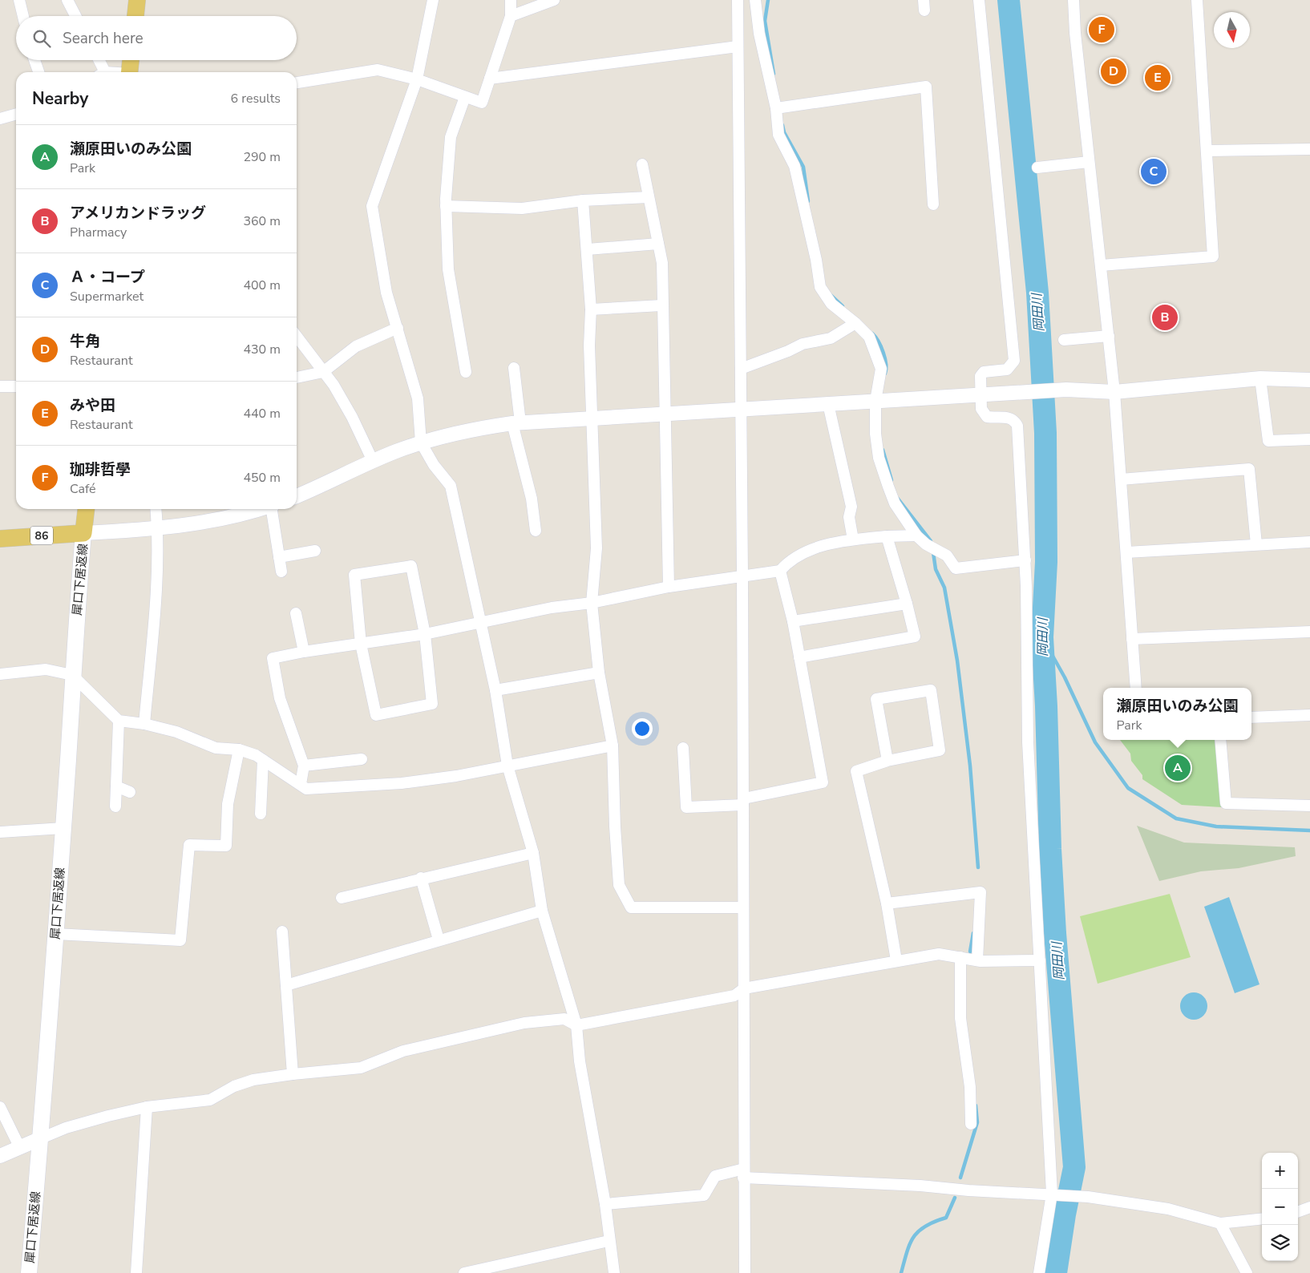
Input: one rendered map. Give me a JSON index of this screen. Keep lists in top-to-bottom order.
{
  "streets": {
    "main road": ["86", "犀口下居返線"]
  },
  "crossings": [
    ["86", "犀口下居返線"]
  ],
  "water": ["岡田川"],
  "north": "bottom",
  "page": {
    "pins": [
      "F",
      "D",
      "E",
      "C",
      "B",
      "A"
    ],
    "search": "Search here",
    "heading": ["Nearby", "6 results"],
    "list": [
      {
        "mark": "A",
        "name": "瀬原田いのみ公園",
        "note": "Park",
        "value": "290 m"
      },
      {
        "mark": "B",
        "name": "アメリカンドラッグ",
        "note": "Pharmacy",
        "value": "360 m"
      },
      {
        "mark": "C",
        "name": "Ａ・コープ",
        "note": "Supermarket",
        "value": "400 m"
      },
      {
        "mark": "D",
        "name": "牛角",
        "note": "Restaurant",
        "value": "430 m"
      },
      {
        "mark": "E",
        "name": "みや田",
        "note": "Restaurant",
        "value": "440 m"
      },
      {
        "mark": "F",
        "name": "珈琲哲學",
        "note": "Café",
        "value": "450 m"
      }
    ],
    "popup": ["瀬原田いのみ公園", "Park"],
    "map_buttons": ["+", "−"]
  }
}
